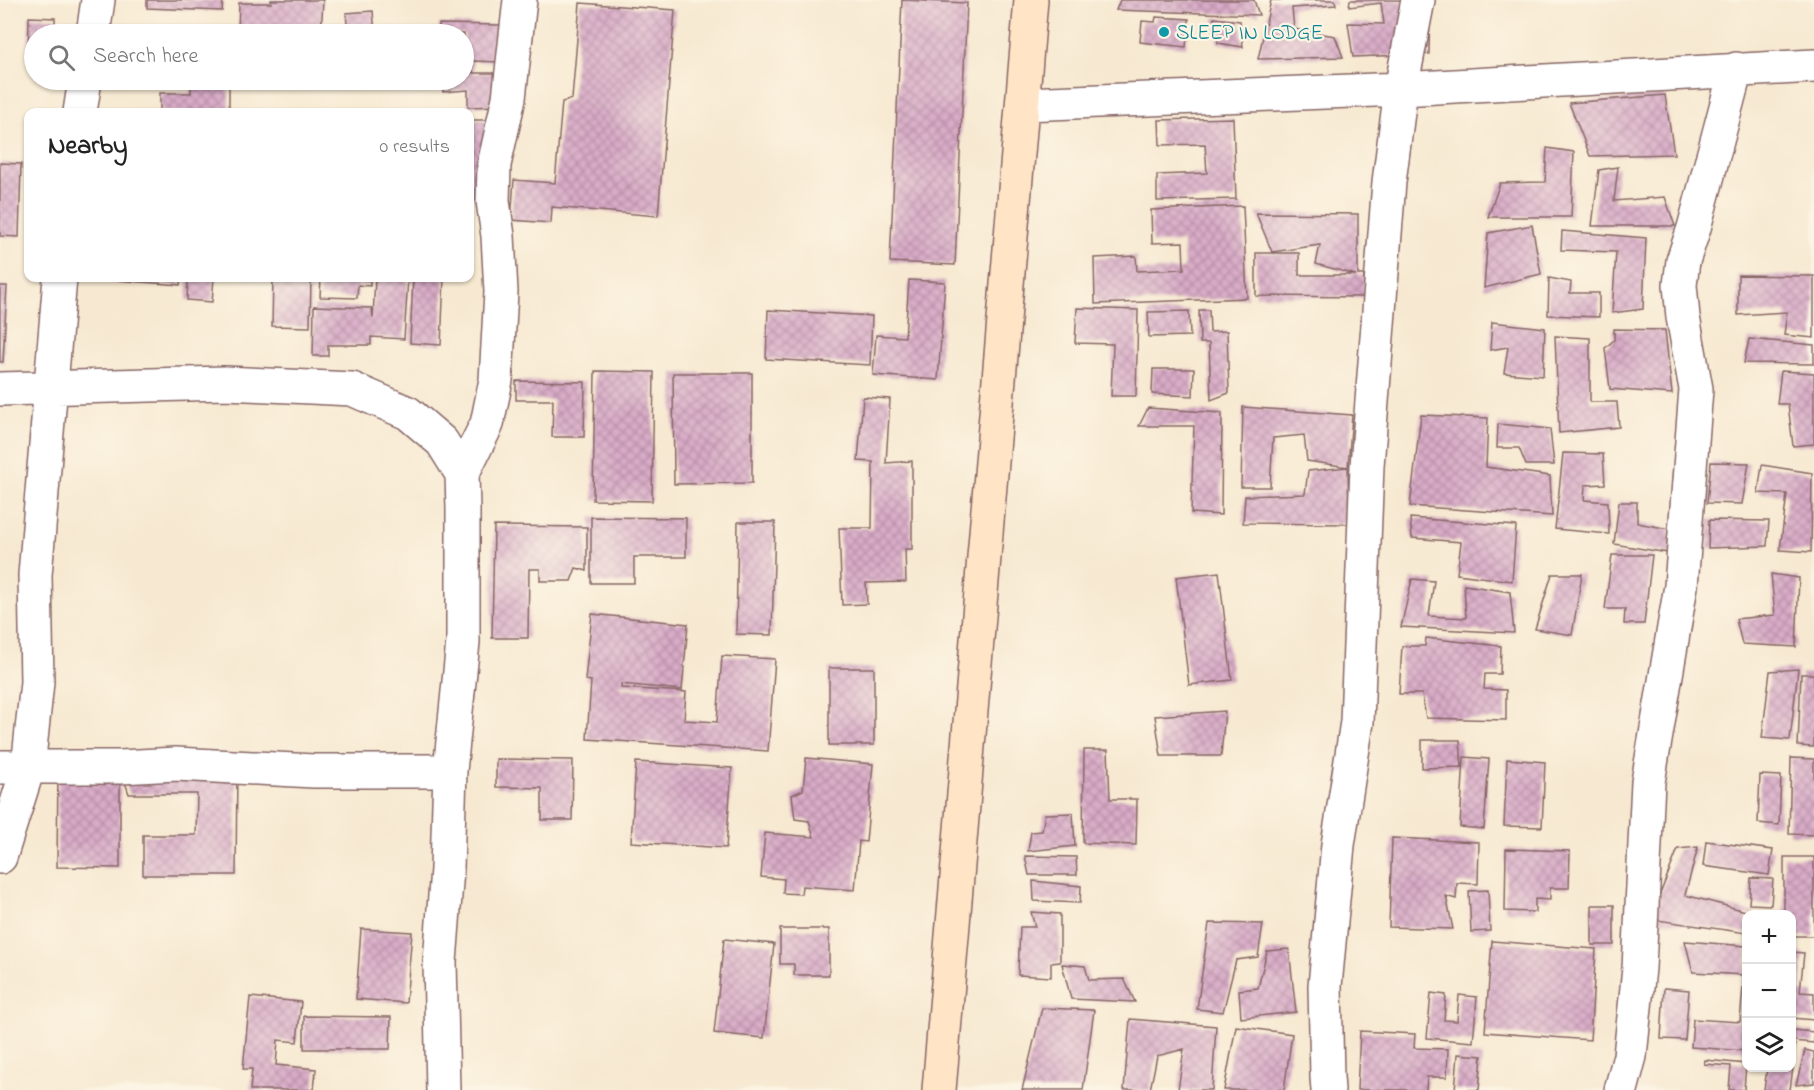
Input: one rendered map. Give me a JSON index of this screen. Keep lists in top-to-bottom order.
{
  "places": ["SLEEP IN LODGE"],
  "page": {
    "search": "Search here",
    "heading": ["Nearby", "0 results"],
    "map_buttons": ["+", "−"]
  }
}
